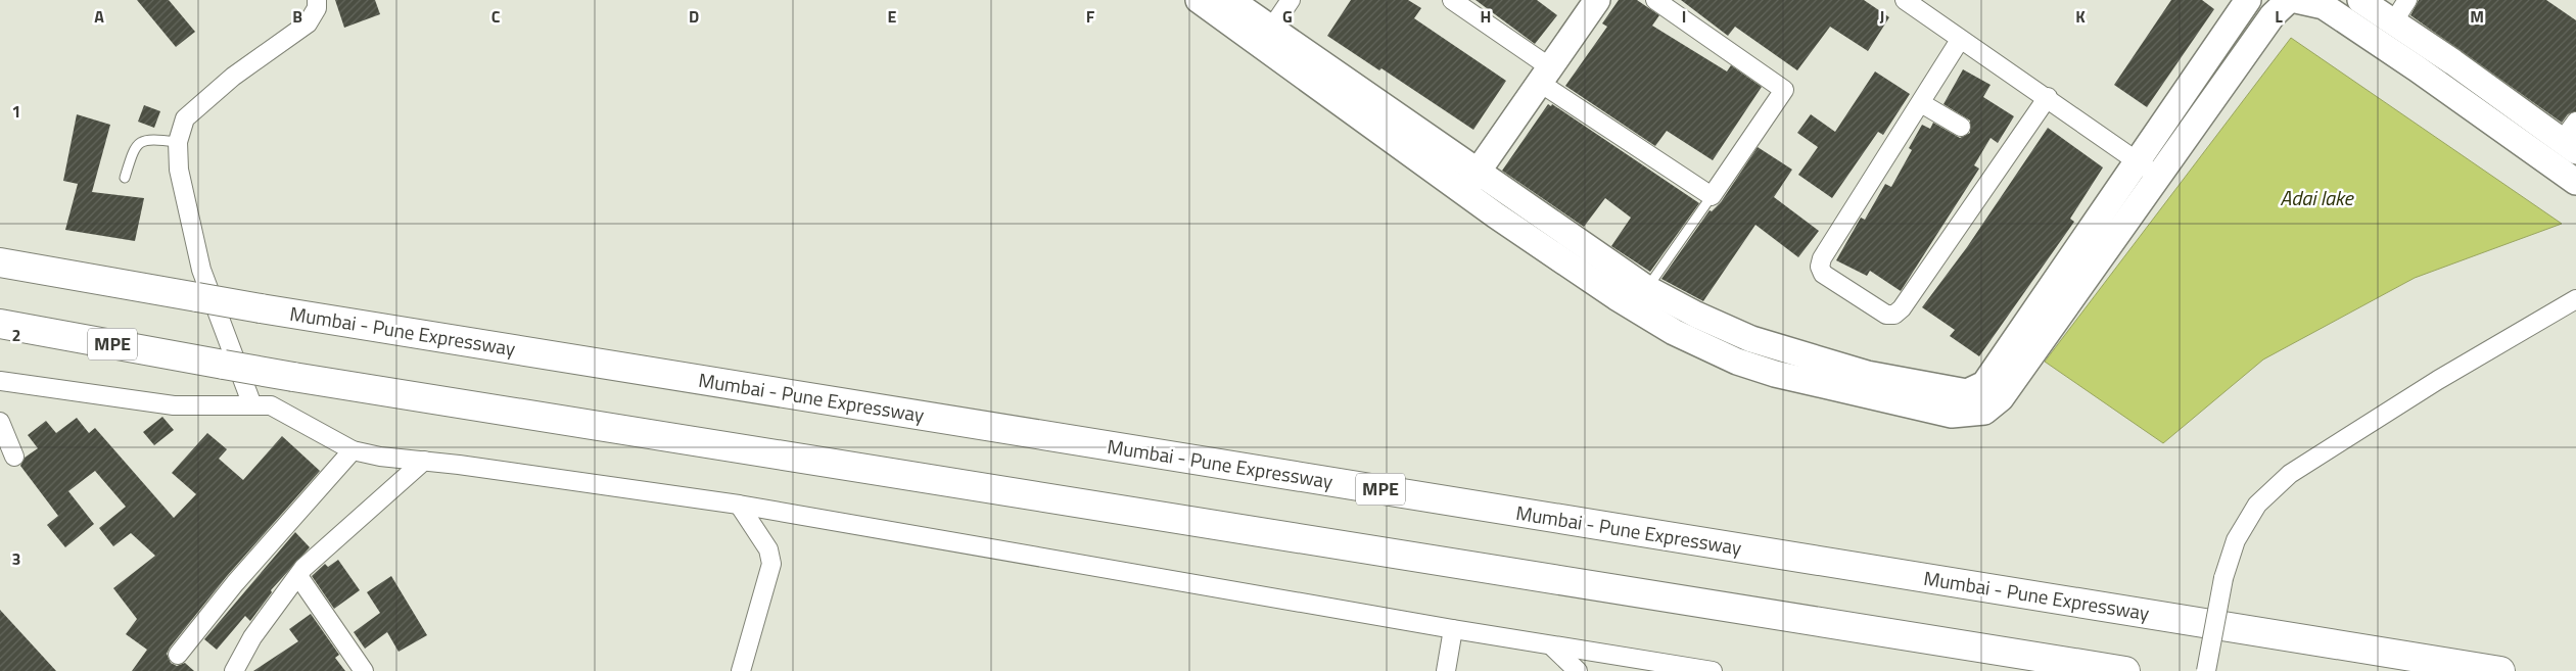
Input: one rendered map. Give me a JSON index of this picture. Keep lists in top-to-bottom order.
{
  "streets": {
    "highway": ["Mumbai - Pune Expressway", "MPE"]
  },
  "water": ["Adai lake"],
  "grid": {
    "columns": [
      "A",
      "B",
      "C",
      "D",
      "E",
      "F",
      "G",
      "H",
      "I",
      "J",
      "K",
      "L",
      "M"
    ],
    "rows": ["1", "2", "3"]
  }
}
